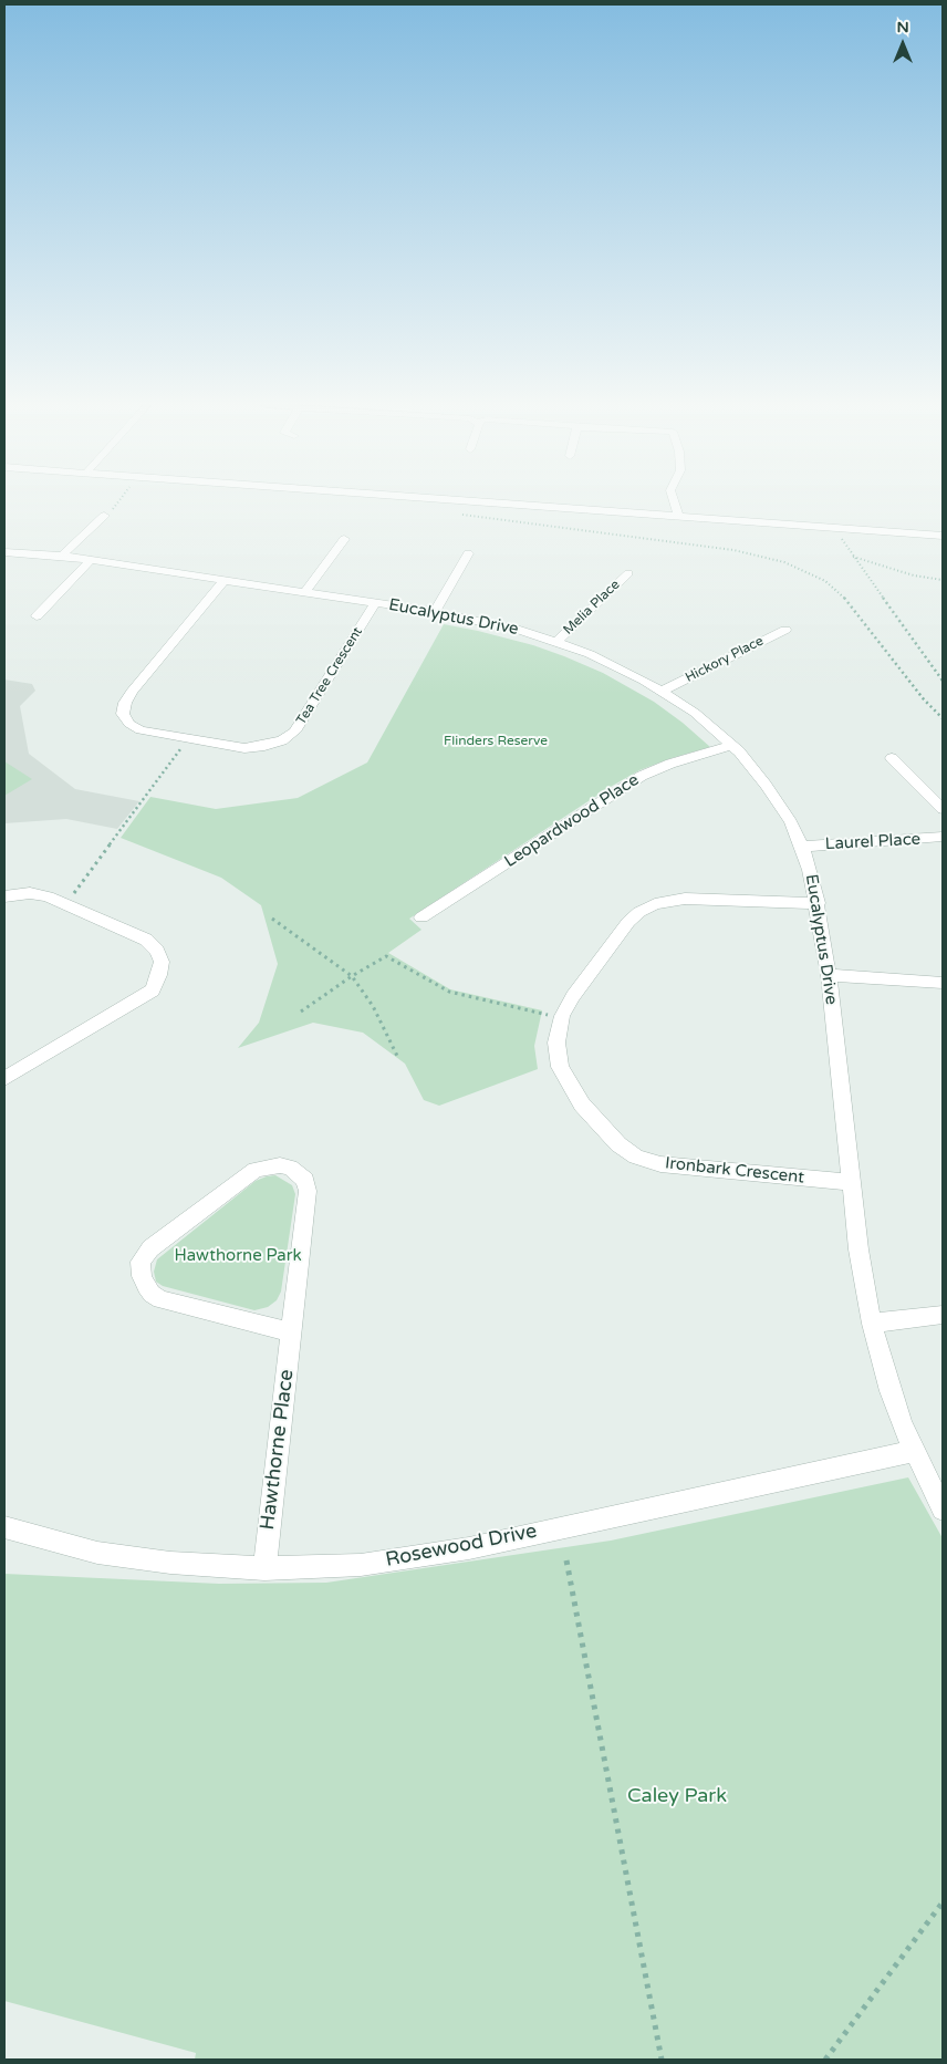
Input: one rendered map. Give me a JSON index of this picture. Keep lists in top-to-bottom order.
{
  "streets": {
    "street": [
      "Melia Place",
      "Eucalyptus Drive",
      "Hickory Place",
      "Tea Tree Crescent",
      "Leopardwood Place",
      "Laurel Place",
      "Ironbark Crescent",
      "Hawthorne Place",
      "Rosewood Drive"
    ]
  },
  "crossings": [
    ["Melia Place", "Eucalyptus Drive"],
    ["Eucalyptus Drive", "Hickory Place"],
    ["Eucalyptus Drive", "Tea Tree Crescent"],
    ["Eucalyptus Drive", "Leopardwood Place"],
    ["Eucalyptus Drive", "Laurel Place"],
    ["Eucalyptus Drive", "Ironbark Crescent"],
    ["Eucalyptus Drive", "Rosewood Drive"],
    ["Hawthorne Place", "Rosewood Drive"]
  ],
  "parks": ["Flinders Reserve", "Hawthorne Park", "Caley Park"],
  "north": "top"
}
